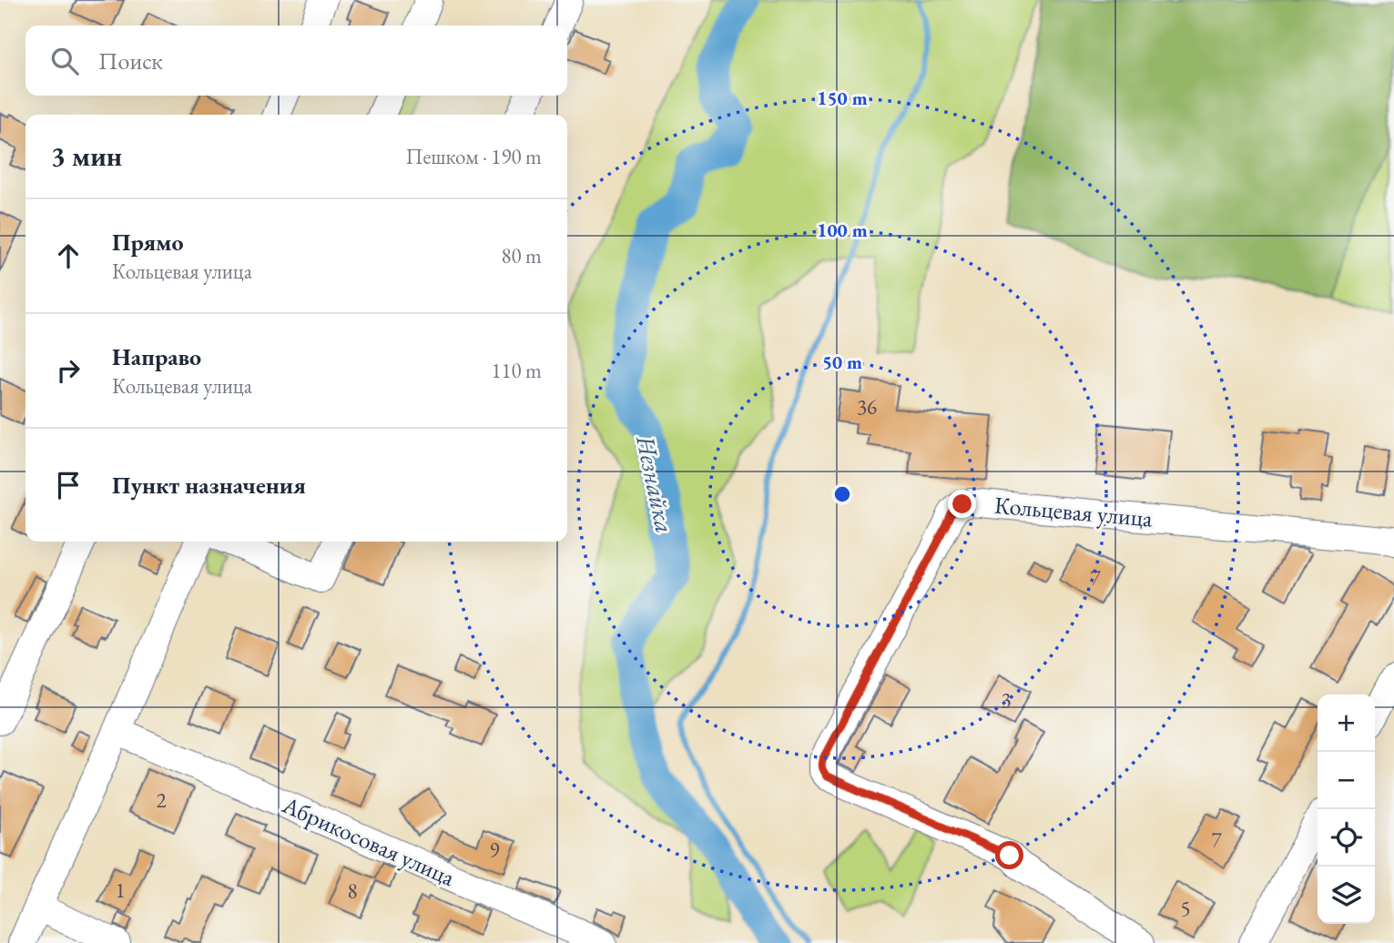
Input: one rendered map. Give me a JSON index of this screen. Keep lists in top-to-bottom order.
{
  "streets": {
    "street": ["Кольцевая улица", "Абрикосовая улица"]
  },
  "water": ["Незнайка"],
  "house_numbers": [
    "36",
    "7",
    "3",
    "2",
    "7",
    "9",
    "1",
    "8",
    "5"
  ],
  "page": {
    "search": "Поиск",
    "heading": ["3 мин", "Пешком · 190 m"],
    "list": [
      ["Прямо", "Кольцевая улица", "80 m"],
      ["Направо", "Кольцевая улица", "110 m"],
      "Пункт назначения"
    ],
    "map_buttons": ["+", "−"]
  },
  "rings": ["150 m", "100 m", "50 m"]
}
